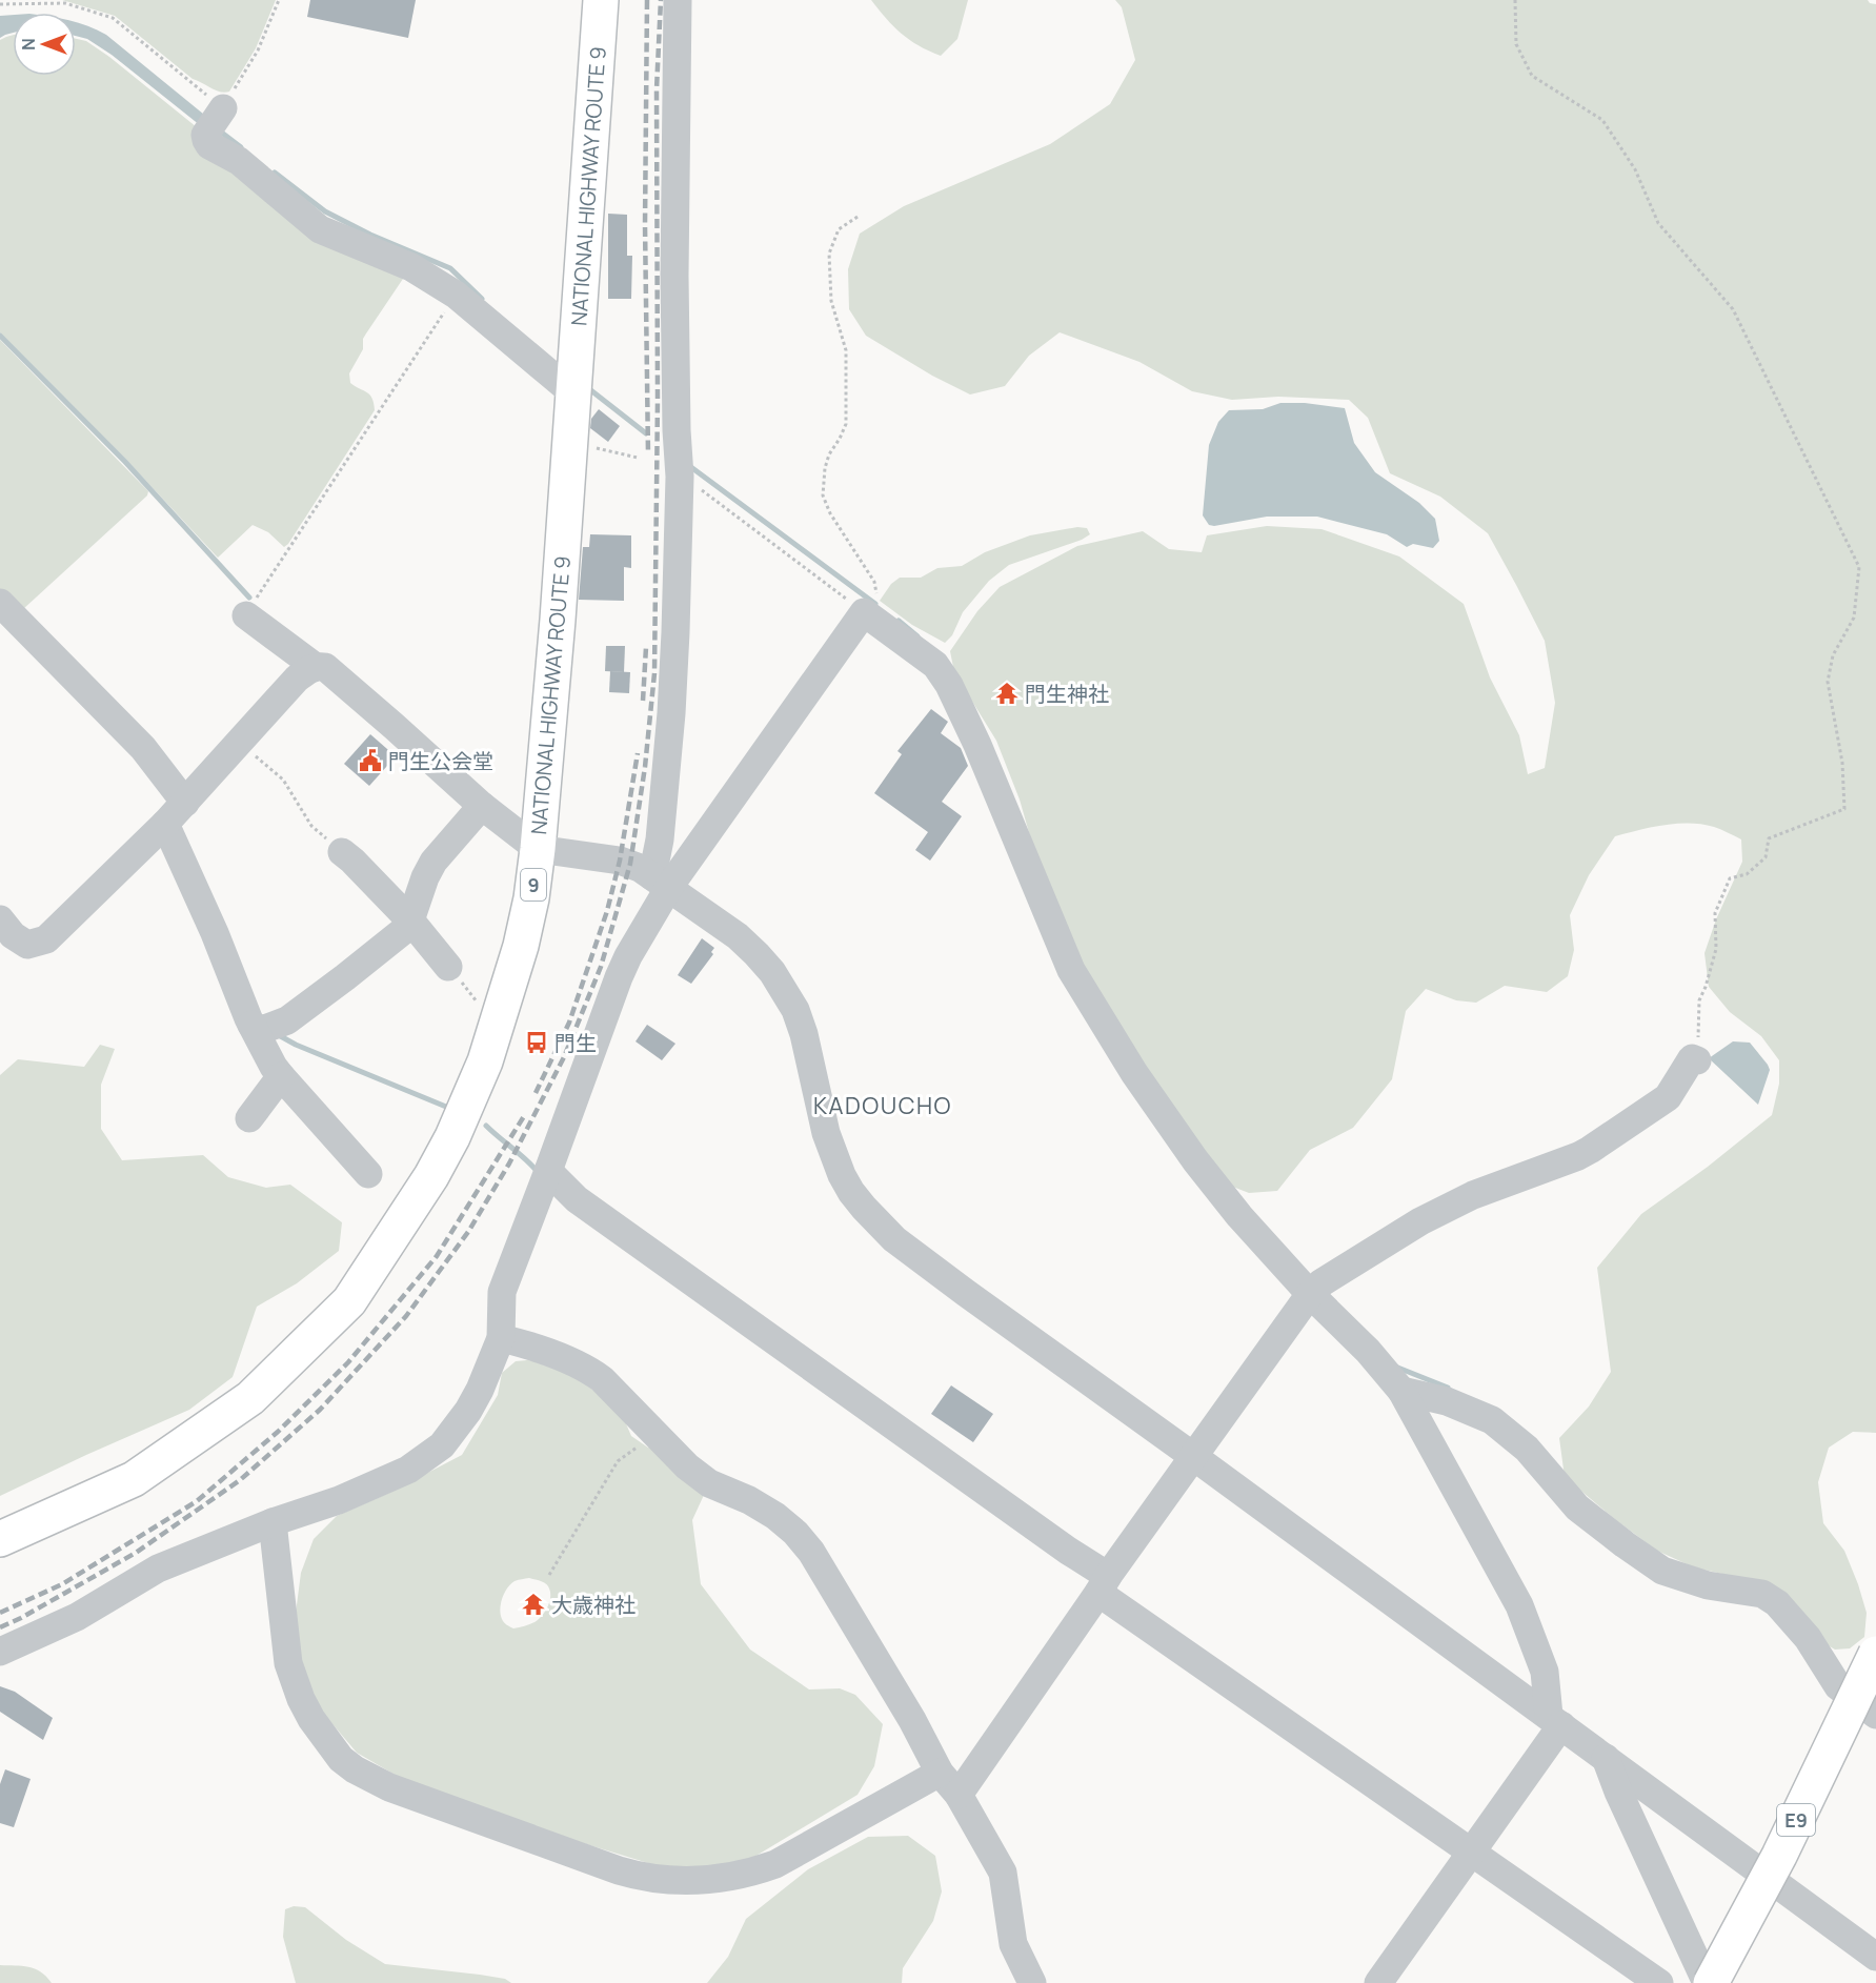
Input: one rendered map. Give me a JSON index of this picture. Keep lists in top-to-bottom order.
{
  "streets": {
    "highway": ["NATIONAL HIGHWAY ROUTE 9", "9", "E9"]
  },
  "districts": ["KADOUCHO"],
  "places": {
    "temple": ["門生神社", "大歳神社"],
    "public building": ["門生公会堂"],
    "bus stop": ["門生"]
  },
  "north": "left"
}
